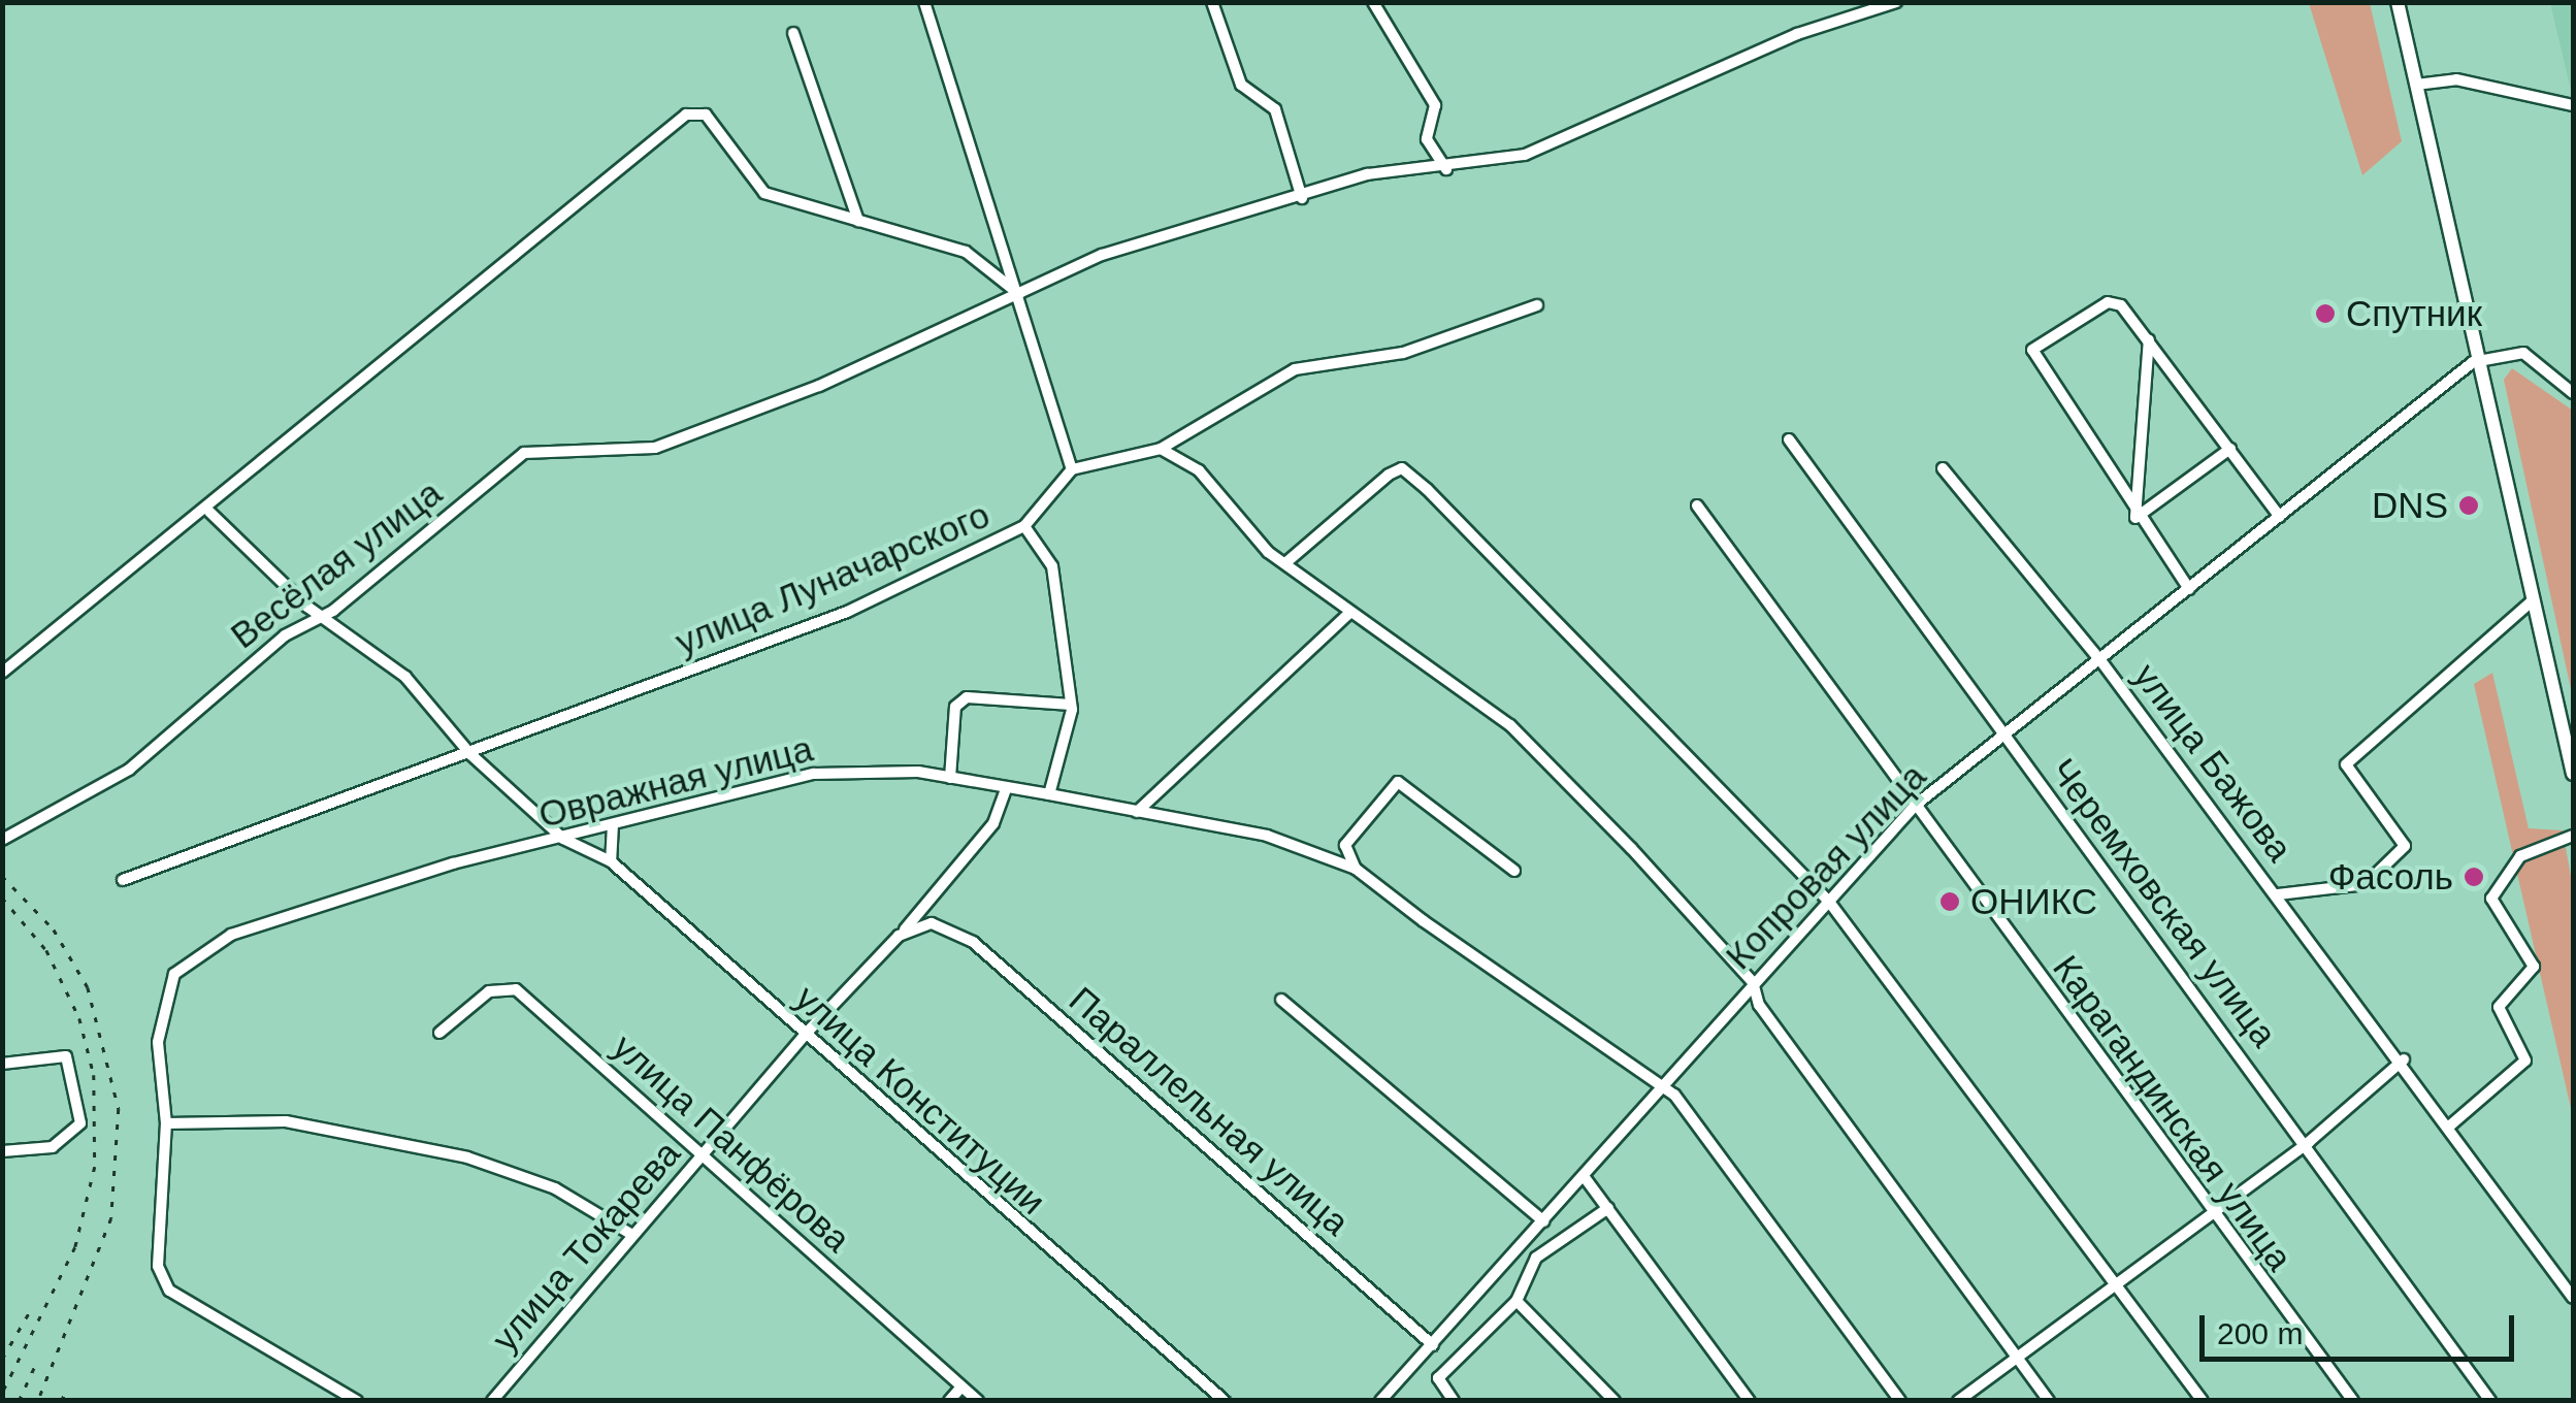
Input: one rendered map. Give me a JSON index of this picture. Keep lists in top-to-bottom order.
{
  "streets": {
    "street": [
      "Весёлая улица",
      "улица Луначарского",
      "улица Бажова",
      "Овражная улица",
      "Копровая улица",
      "Черемховская улица",
      "улица Конституции",
      "Параллельная улица",
      "Карагандинская улица",
      "улица Панфёрова",
      "улица Токарева"
    ]
  },
  "crossings": [
    ["Весёлая улица", "улица Конституции"],
    ["улица Луначарского", "улица Конституции"],
    ["улица Бажова", "Копровая улица"],
    ["Овражная улица", "Копровая улица"],
    ["Овражная улица", "улица Конституции"],
    ["Овражная улица", "улица Токарева"],
    ["Копровая улица", "Черемховская улица"],
    ["Копровая улица", "Параллельная улица"],
    ["Копровая улица", "Карагандинская улица"],
    ["улица Конституции", "улица Токарева"],
    ["Параллельная улица", "улица Токарева"],
    ["улица Панфёрова", "улица Токарева"]
  ],
  "places": [
    "Спутник",
    "DNS",
    "Фасоль",
    "ОНИКС"
  ],
  "scale_bar": "200 m"
}
